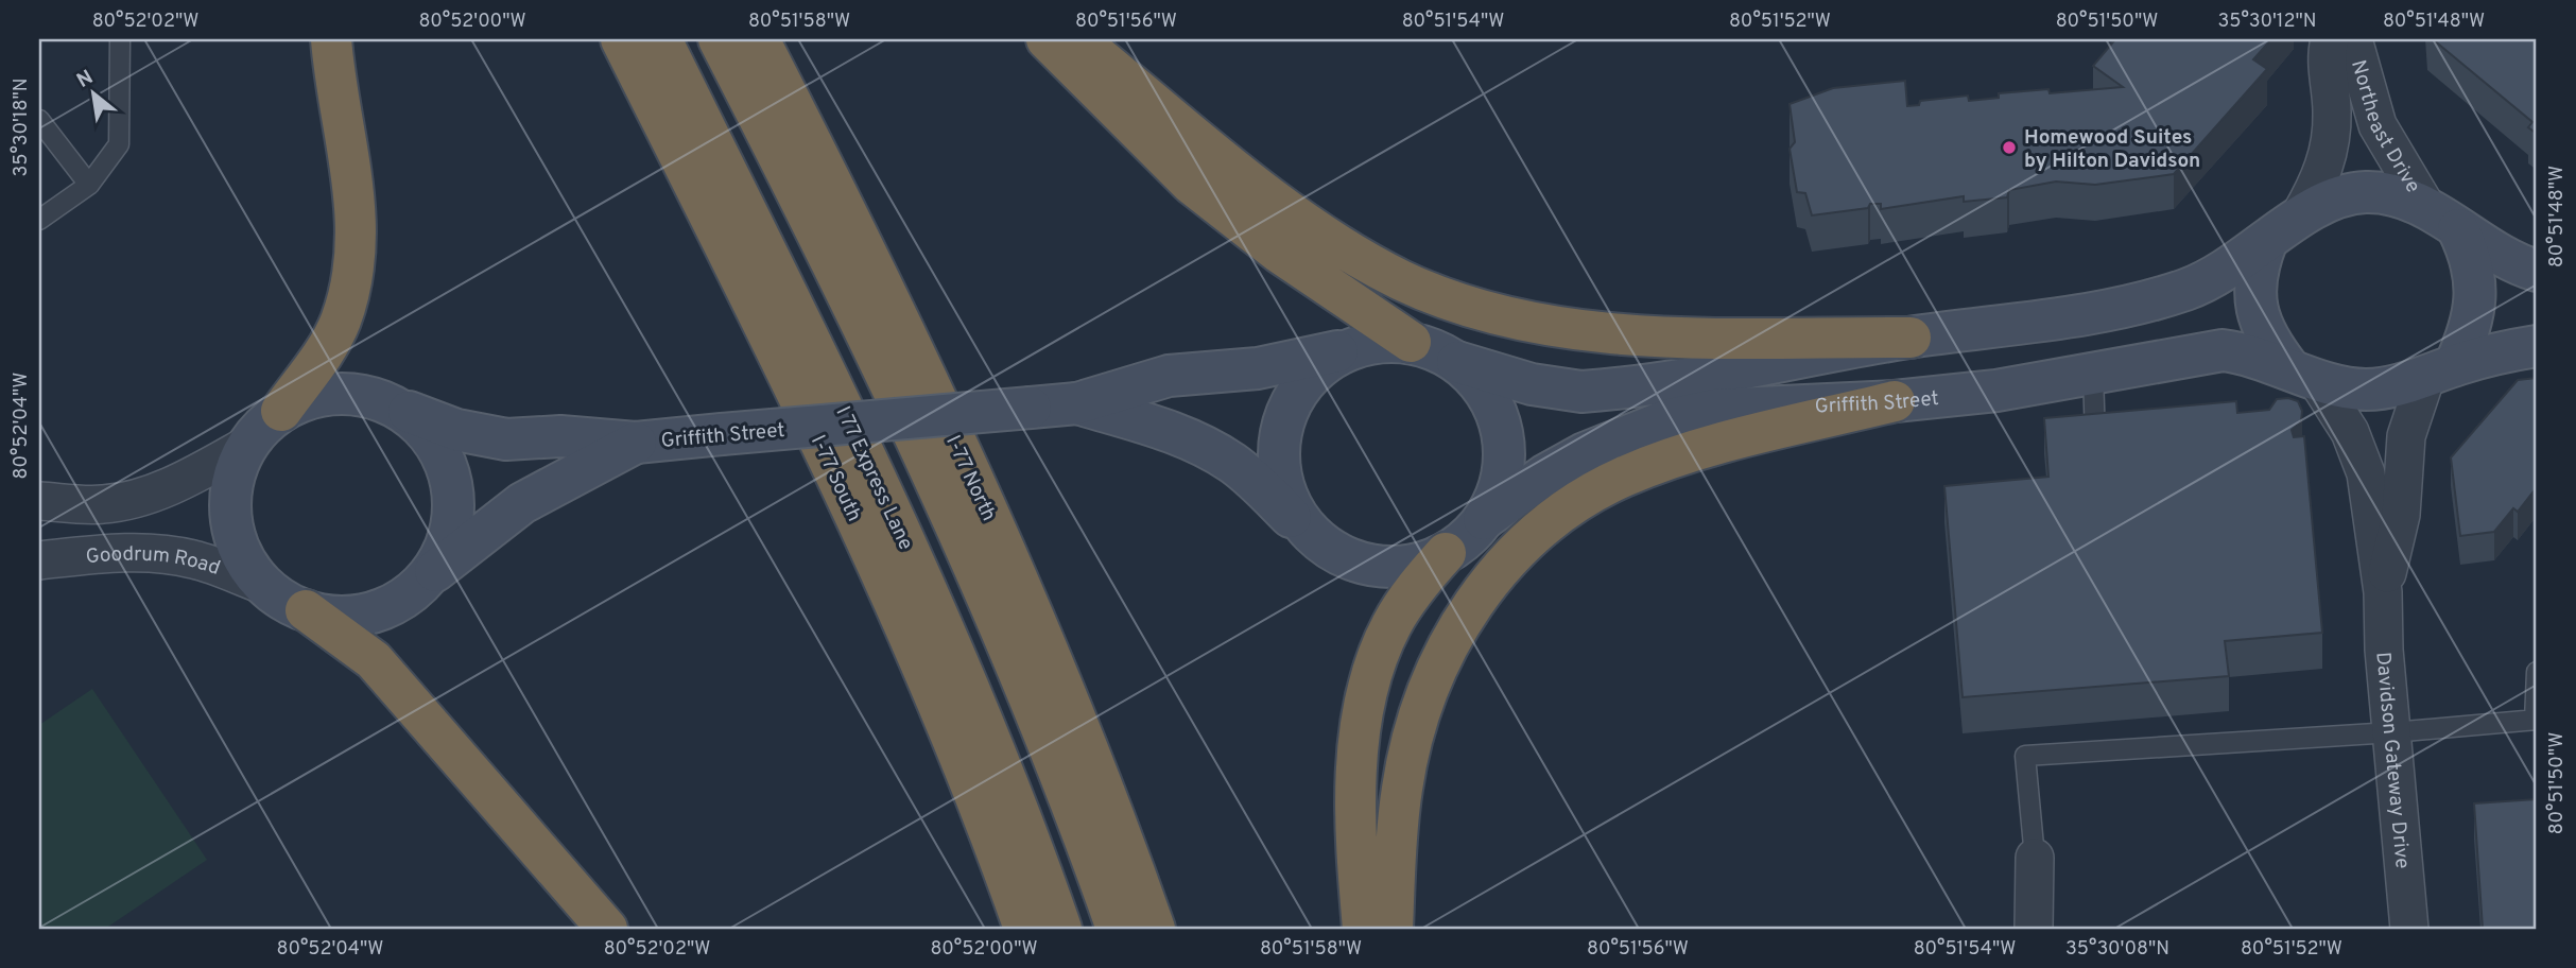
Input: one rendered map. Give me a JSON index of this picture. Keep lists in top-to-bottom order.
{
  "streets": {
    "highway": ["I-77 South", "I 77 Express Lane", "I-77 North"],
    "main road": ["Griffith Street"],
    "street": ["Northeast Drive", "Goodrum Road", "Davidson Gateway Drive"]
  },
  "crossings": [
    ["Northeast Drive", "Griffith Street"],
    ["Northeast Drive", "Davidson Gateway Drive"],
    ["Griffith Street", "Goodrum Road"],
    ["Griffith Street", "Davidson Gateway Drive"]
  ],
  "places": ["Homewood Suites by Hilton Davidson"],
  "north": "top left",
  "coordinates": [
    "80°52'02\"W",
    "80°52'00\"W",
    "80°51'58\"W",
    "80°51'56\"W",
    "80°51'54\"W",
    "80°51'52\"W",
    "80°51'50\"W",
    "35°30'12\"N",
    "80°51'48\"W",
    "35°30'18\"N",
    "80°52'04\"W",
    "35°30'08\"N"
  ]
}
